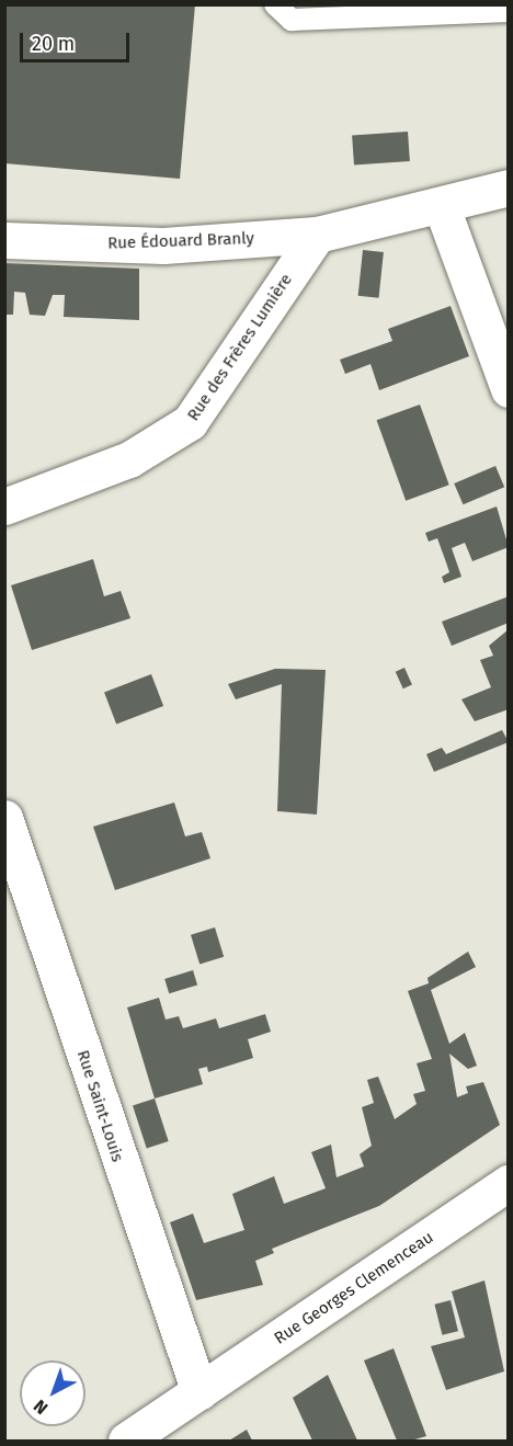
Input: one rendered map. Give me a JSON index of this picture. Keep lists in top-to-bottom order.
{
  "streets": {
    "street": [
      "Rue Édouard Branly",
      "Rue des Frères Lumière",
      "Rue Saint-Louis",
      "Rue Georges Clemenceau"
    ]
  },
  "crossings": [
    ["Rue Édouard Branly", "Rue des Frères Lumière"],
    ["Rue Saint-Louis", "Rue Georges Clemenceau"]
  ],
  "scale_bar": "20 m",
  "north": "bottom left"
}
